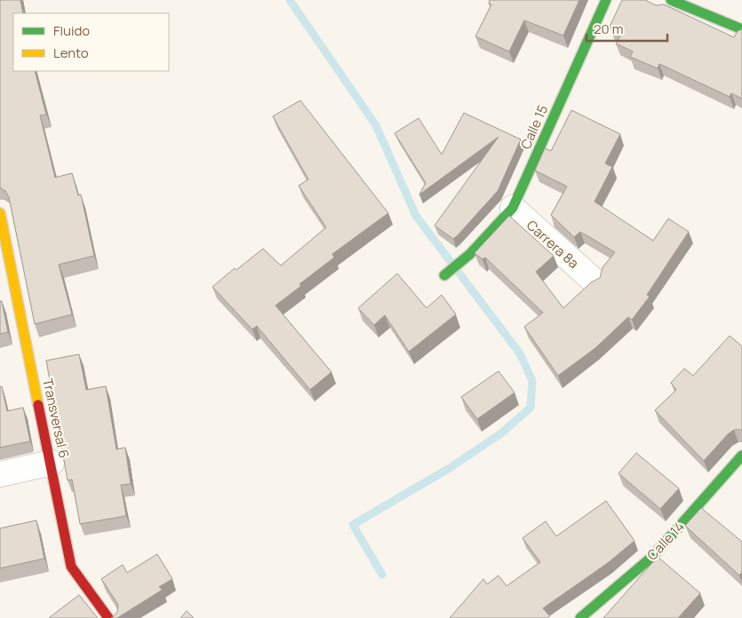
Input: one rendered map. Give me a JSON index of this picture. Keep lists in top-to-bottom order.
{
  "streets": {
    "street": [
      "Calle 15",
      "Carrera 8a",
      "Transversal 6",
      "Calle 14"
    ]
  },
  "crossings": [
    ["Calle 15", "Carrera 8a"]
  ],
  "legend": ["Fluido", "Lento"],
  "scale_bar": "20 m"
}
